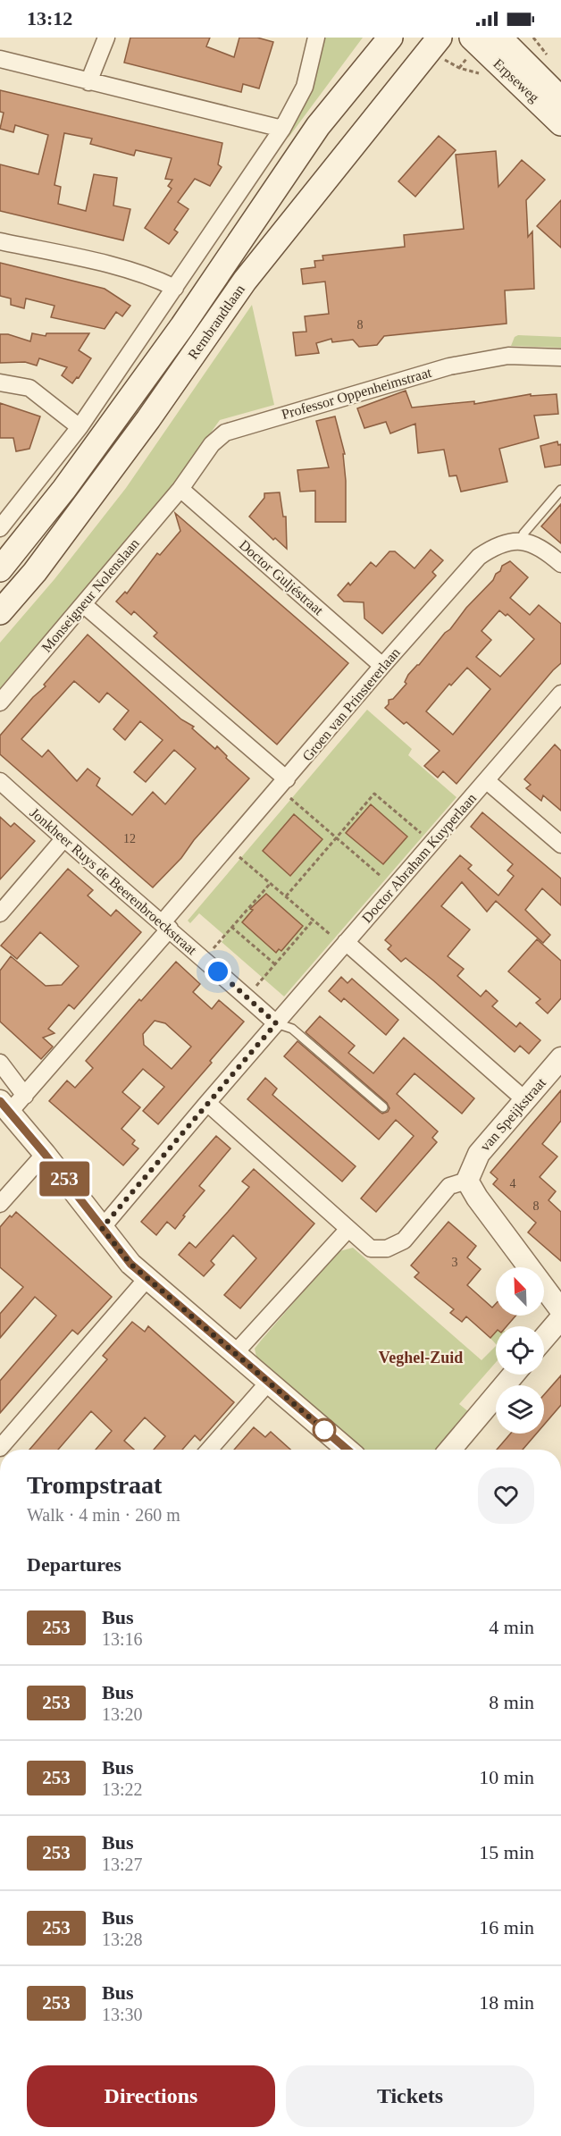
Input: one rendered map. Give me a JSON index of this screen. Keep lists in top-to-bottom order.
{
  "streets": {
    "main road": ["Erpseweg", "Rembrandtlaan"],
    "street": [
      "Professor Oppenheimstraat",
      "Doctor Guljéstraat",
      "Monseigneur Nolenslaan",
      "Groen van Prinstererlaan",
      "Doctor Abraham Kuyperlaan",
      "Jonkheer Ruys de Beerenbroeckstraat",
      "van Speijkstraat"
    ]
  },
  "crossings": [
    ["Professor Oppenheimstraat", "Doctor Guljéstraat"],
    ["Professor Oppenheimstraat", "Monseigneur Nolenslaan"],
    ["Doctor Guljéstraat", "Monseigneur Nolenslaan"],
    ["Doctor Guljéstraat", "Groen van Prinstererlaan"],
    ["Groen van Prinstererlaan", "Jonkheer Ruys de Beerenbroeckstraat"],
    ["Doctor Abraham Kuyperlaan", "Jonkheer Ruys de Beerenbroeckstraat"]
  ],
  "districts": ["Veghel-Zuid"],
  "lines": ["bus line 253"],
  "house_numbers": [
    "8",
    "12",
    "4",
    "8",
    "3"
  ],
  "north": "top left",
  "page": {
    "status": "13:12",
    "on_map": "253",
    "heading": [
      ["Trompstraat", "Walk · 4 min · 260 m"],
      "Departures"
    ],
    "list": [
      {
        "mark": "253",
        "name": "Bus",
        "note": "13:16",
        "value": "4 min"
      },
      {
        "mark": "253",
        "name": "Bus",
        "note": "13:20",
        "value": "8 min"
      },
      {
        "mark": "253",
        "name": "Bus",
        "note": "13:22",
        "value": "10 min"
      },
      {
        "mark": "253",
        "name": "Bus",
        "note": "13:27",
        "value": "15 min"
      },
      {
        "mark": "253",
        "name": "Bus",
        "note": "13:28",
        "value": "16 min"
      },
      {
        "mark": "253",
        "name": "Bus",
        "note": "13:30",
        "value": "18 min"
      }
    ],
    "buttons": ["Directions", "Tickets"]
  }
}
